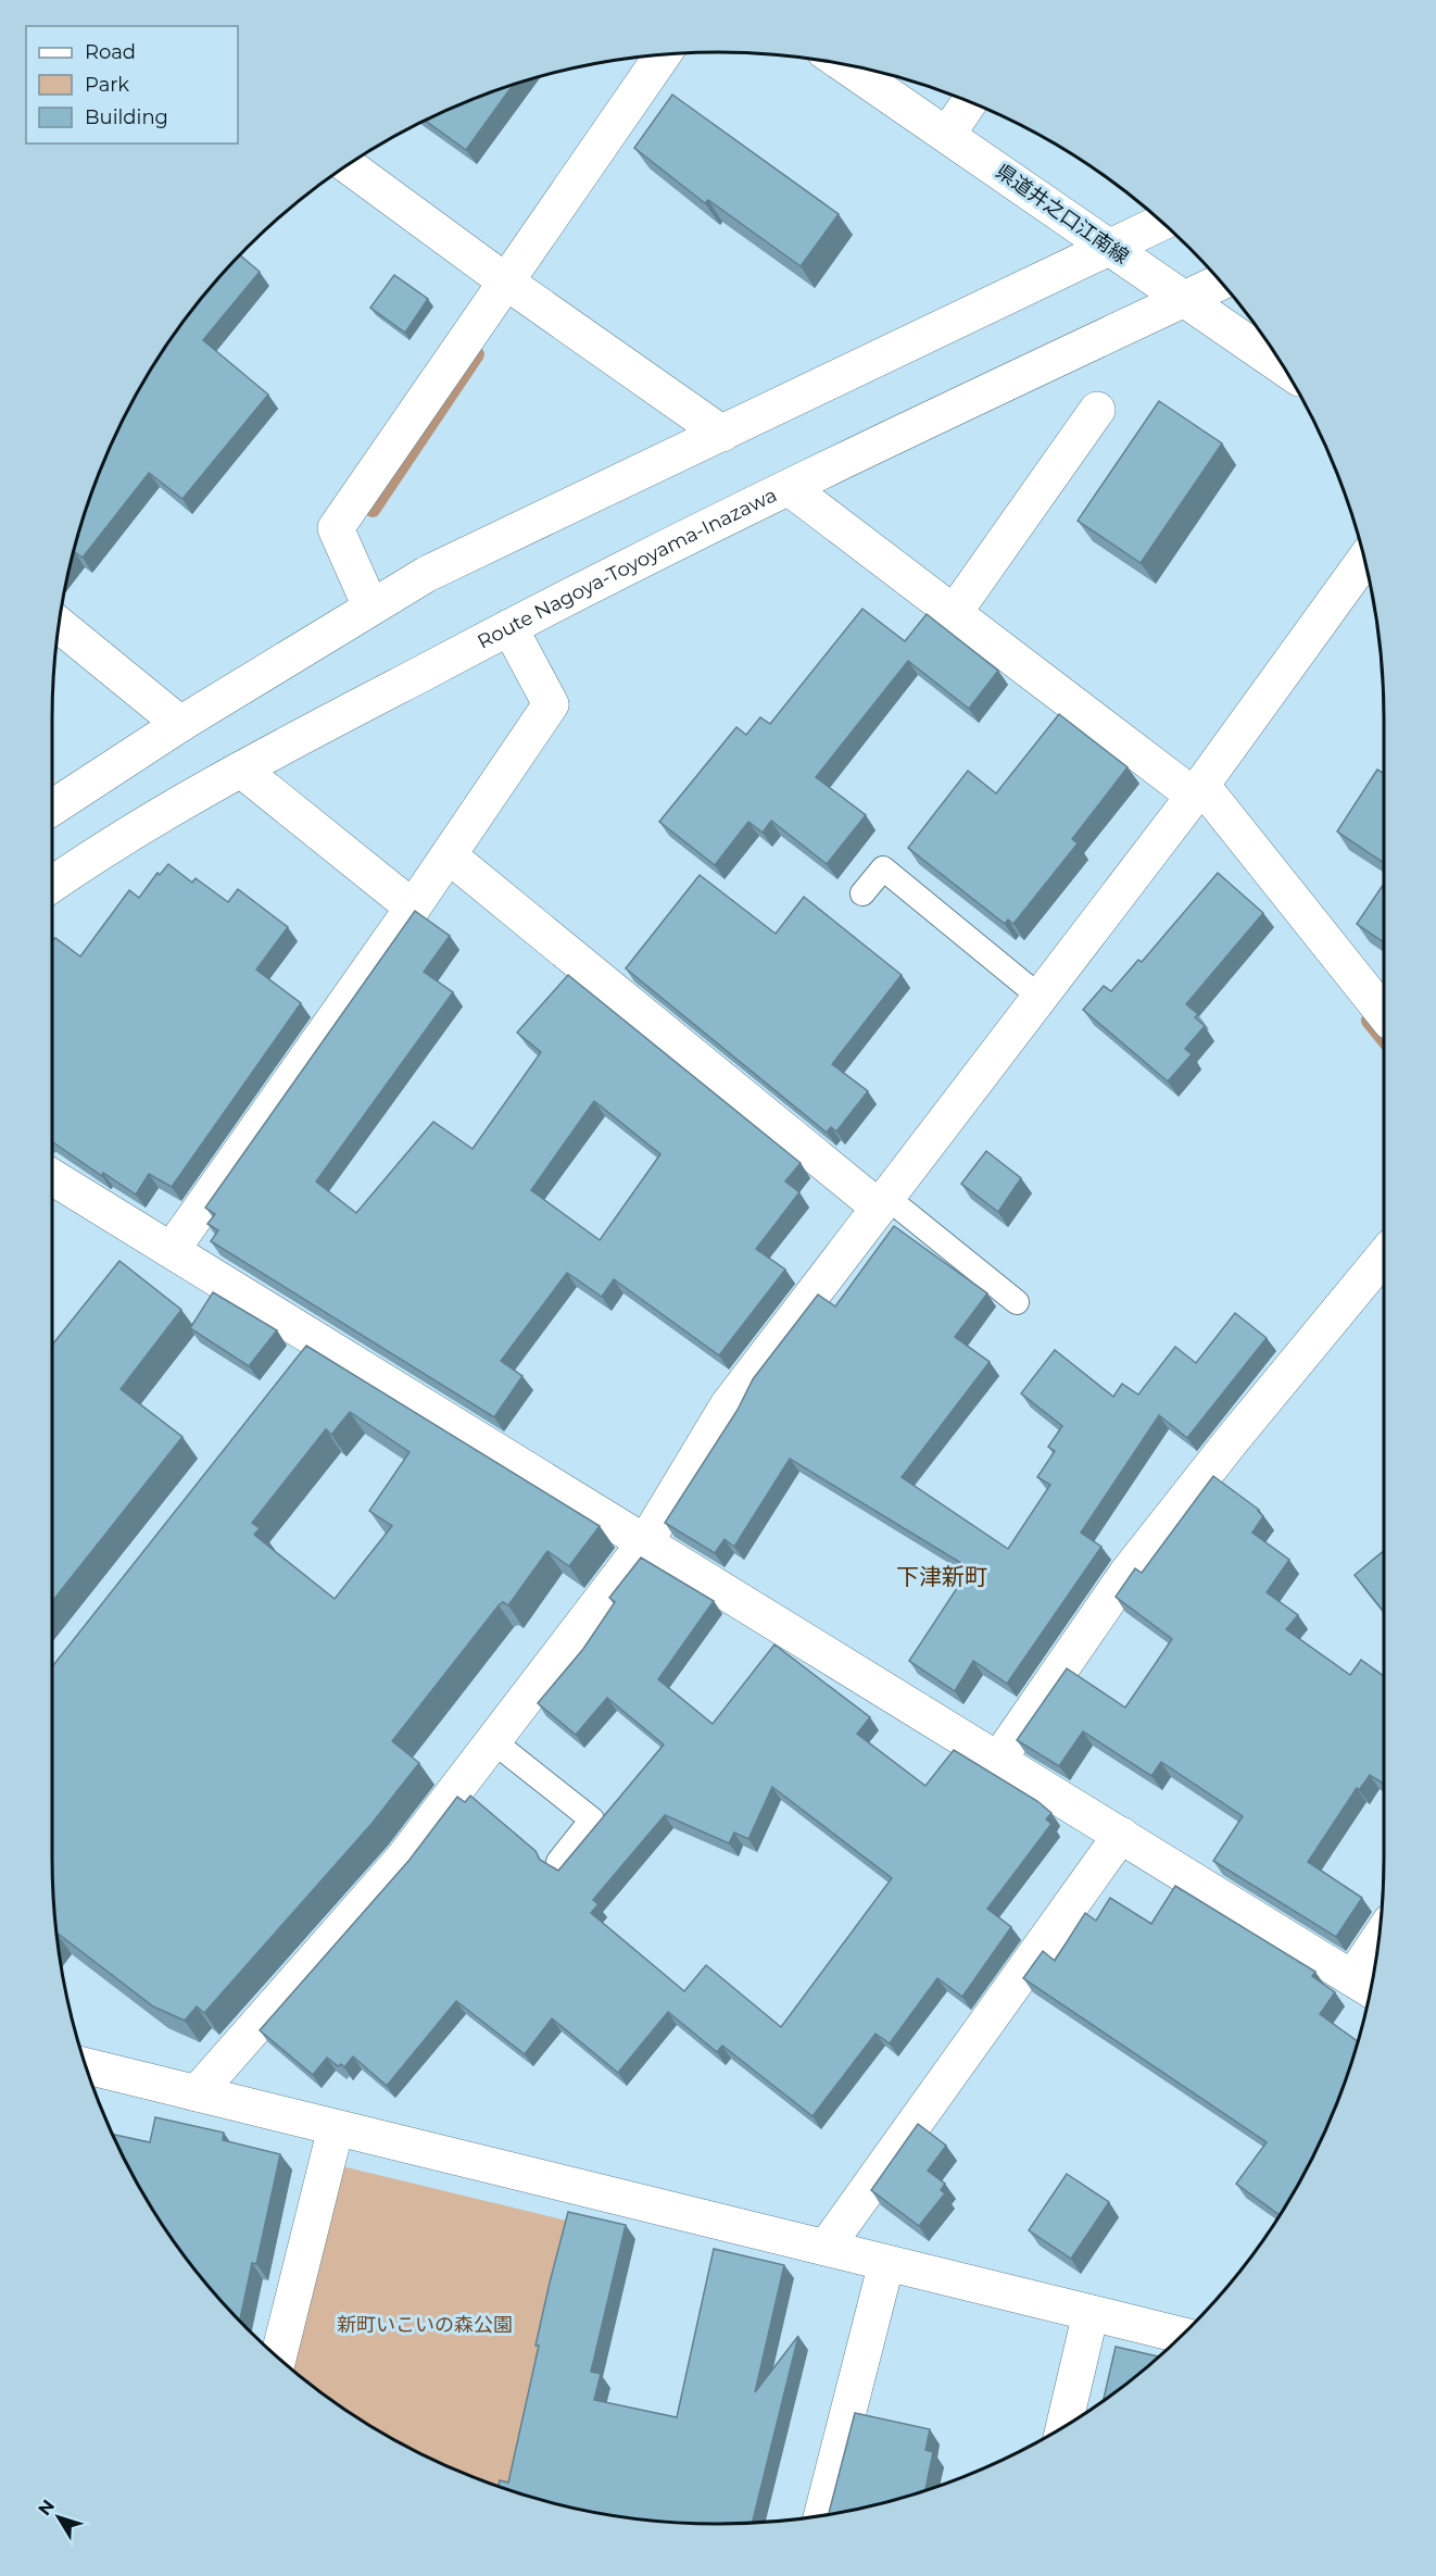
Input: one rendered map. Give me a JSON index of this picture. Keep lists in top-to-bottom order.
{
  "streets": {
    "street": ["県道井之口江南線", "Route Nagoya-Toyoyama-Inazawa"]
  },
  "crossings": [
    ["県道井之口江南線", "Route Nagoya-Toyoyama-Inazawa"]
  ],
  "districts": ["下津新町"],
  "parks": ["新町いこいの森公園"],
  "legend": ["Road", "Park", "Building"],
  "north": "top left"
}
